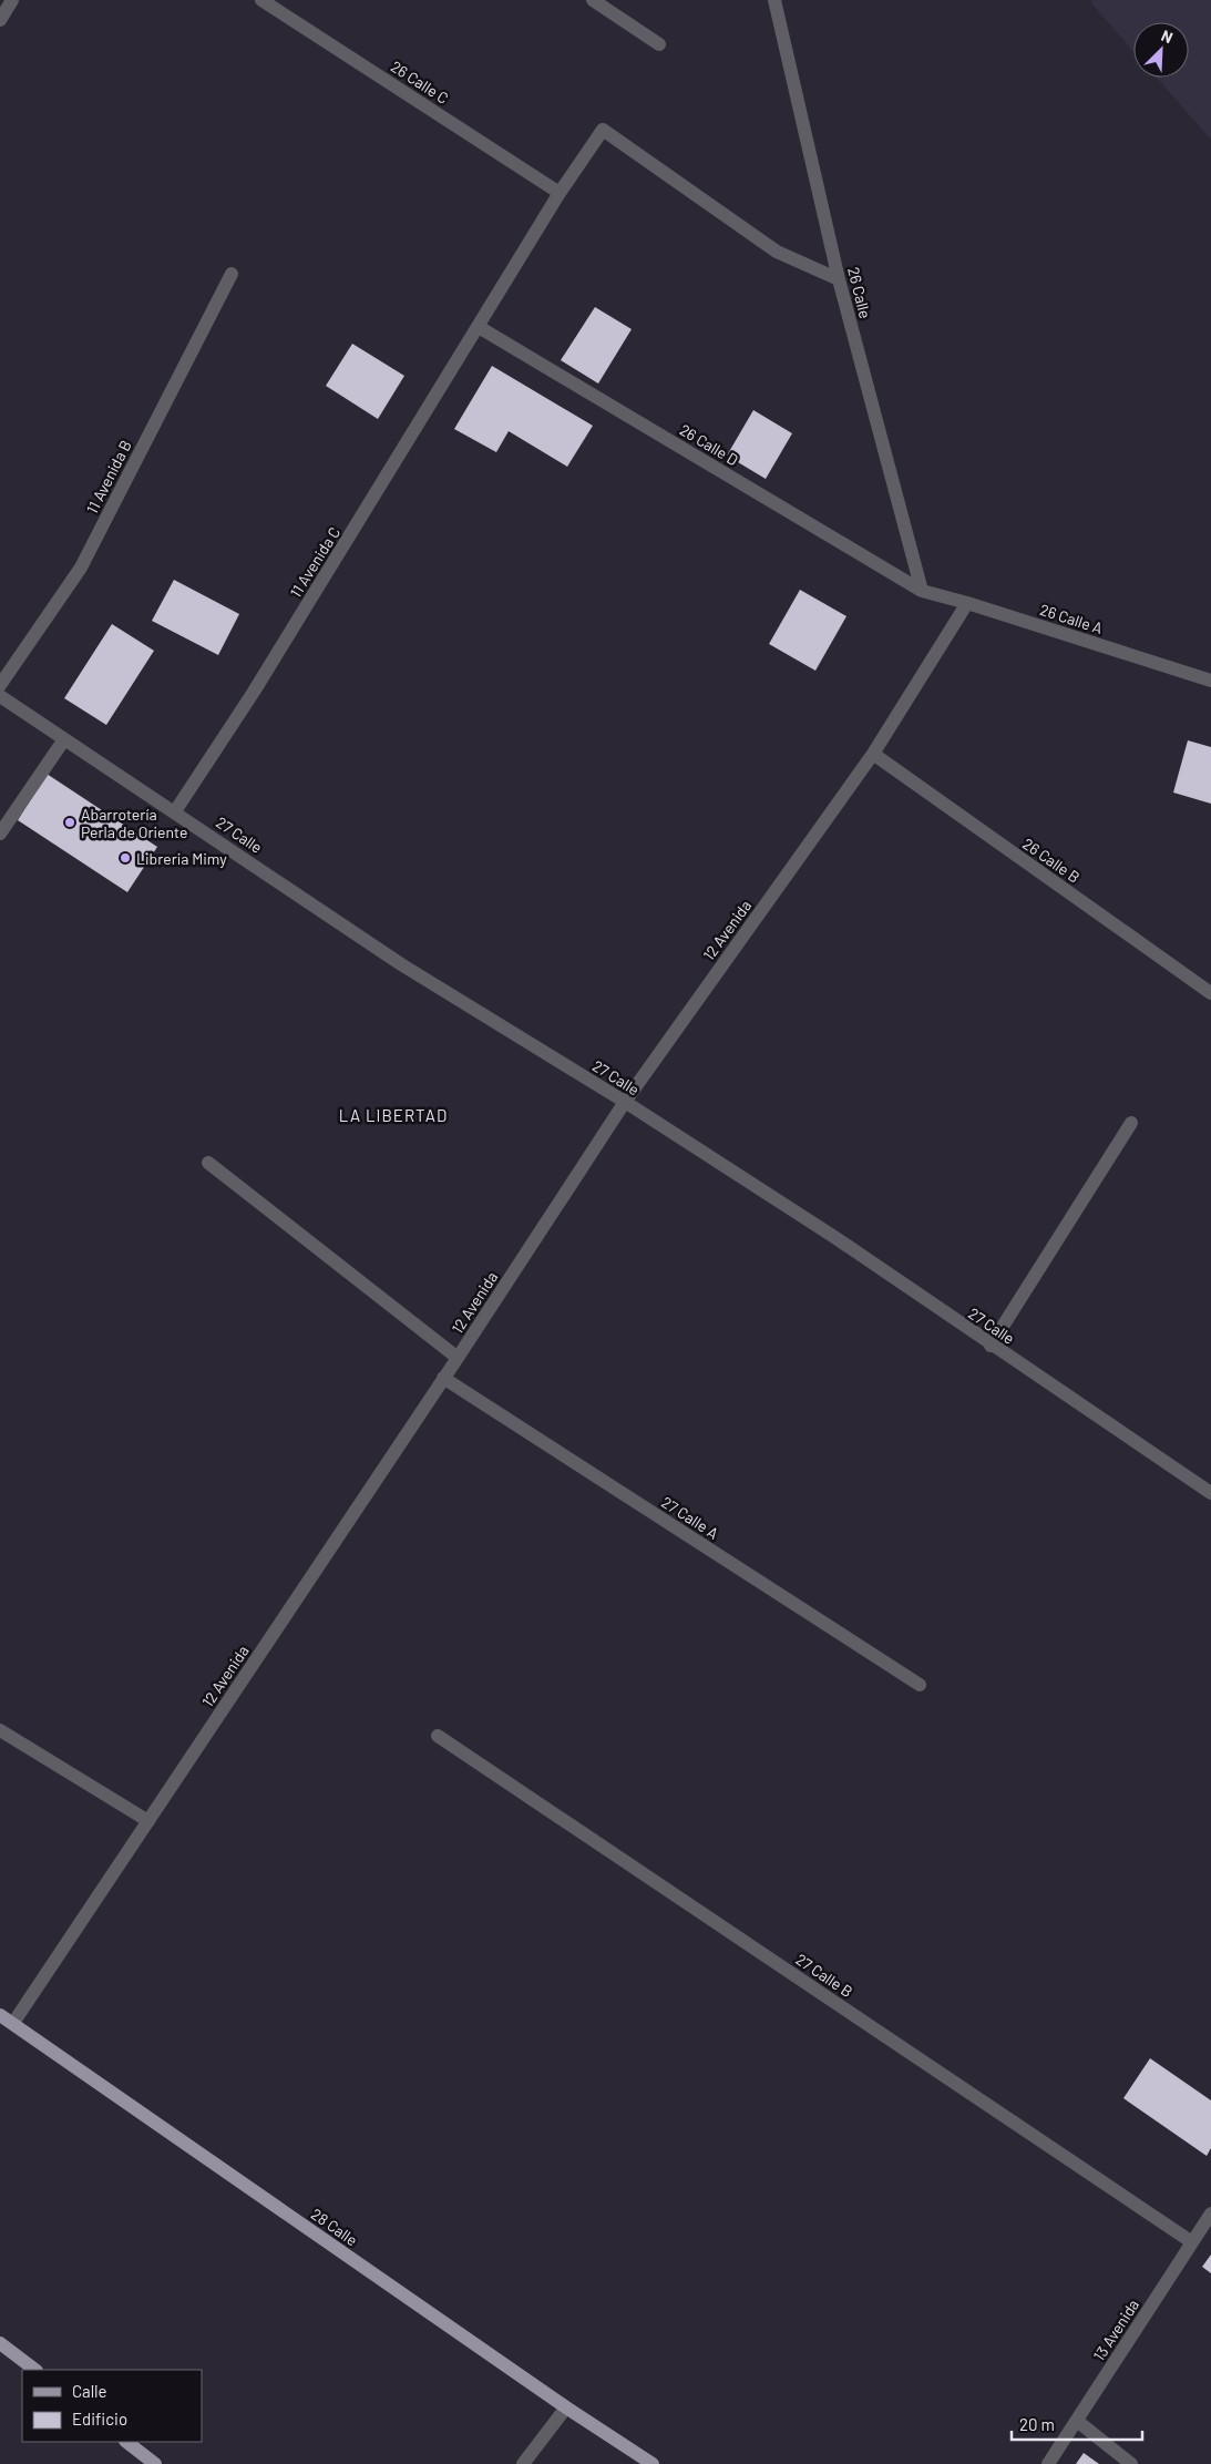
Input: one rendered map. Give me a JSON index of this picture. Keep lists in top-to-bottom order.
{
  "streets": {
    "main road": ["28 Calle"],
    "street": [
      "26 Calle C",
      "26 Calle",
      "26 Calle D",
      "11 Avenida B",
      "11 Avenida C",
      "26 Calle A",
      "27 Calle",
      "26 Calle B",
      "12 Avenida",
      "27 Calle A",
      "27 Calle B",
      "13 Avenida"
    ]
  },
  "crossings": [
    ["26 Calle C", "11 Avenida C"],
    ["26 Calle", "26 Calle D"],
    ["26 Calle", "11 Avenida C"],
    ["26 Calle", "26 Calle A"],
    ["26 Calle D", "11 Avenida C"],
    ["26 Calle D", "26 Calle A"],
    ["11 Avenida C", "27 Calle"],
    ["26 Calle A", "12 Avenida"],
    ["27 Calle", "12 Avenida"],
    ["26 Calle B", "12 Avenida"],
    ["12 Avenida", "27 Calle A"],
    ["12 Avenida", "28 Calle"],
    ["27 Calle B", "13 Avenida"]
  ],
  "districts": ["LA LIBERTAD"],
  "places": ["Abarrotería Perla de Oriente", "Libreria Mimy"],
  "legend": ["Calle", "Edificio"],
  "scale_bar": "20 m",
  "north": "top right"
}
